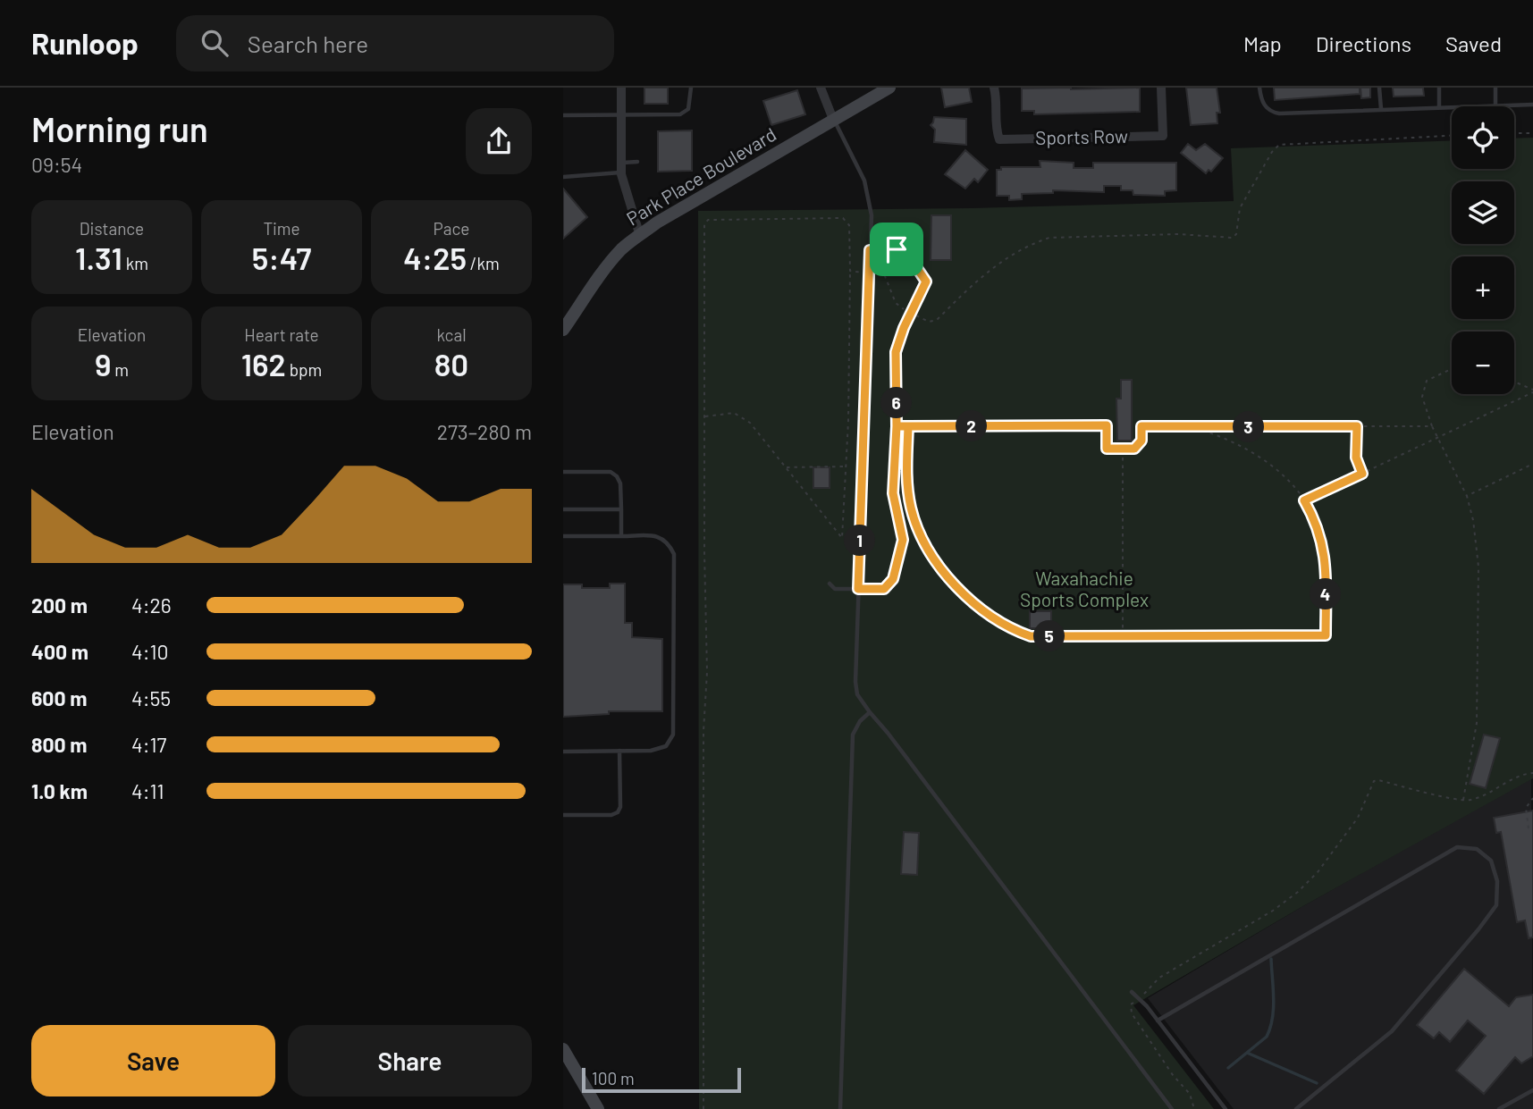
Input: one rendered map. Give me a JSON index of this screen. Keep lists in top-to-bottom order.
{
  "streets": {
    "street": ["Sports Row", "Park Place Boulevard"]
  },
  "parks": ["Waxahachie Sports Complex"],
  "scale_bar": "100 m",
  "page": {
    "header": "Runloop",
    "search": "Search here",
    "nav": ["Map", "Directions", "Saved"],
    "heading": ["Morning run", "09:54"],
    "map_buttons": ["+", "−"],
    "stats": [
      ["Distance", "1.31 km"],
      ["Time", "5:47"],
      ["Pace", "4:25 /km"],
      ["Elevation", "9 m"],
      ["Heart rate", "162 bpm"],
      ["kcal", "80"]
    ],
    "pins": [
      "6",
      "2",
      "3",
      "1",
      "4",
      "5"
    ],
    "chart": ["Elevation", "273–280 m"],
    "list": [
      {
        "name": "200 m",
        "note": "4:26"
      },
      {
        "name": "400 m",
        "note": "4:10"
      },
      {
        "name": "600 m",
        "note": "4:55"
      },
      {
        "name": "800 m",
        "note": "4:17"
      },
      {
        "name": "1.0 km",
        "note": "4:11"
      }
    ],
    "buttons": ["Save", "Share"],
    "scale": "100 m"
  }
}
